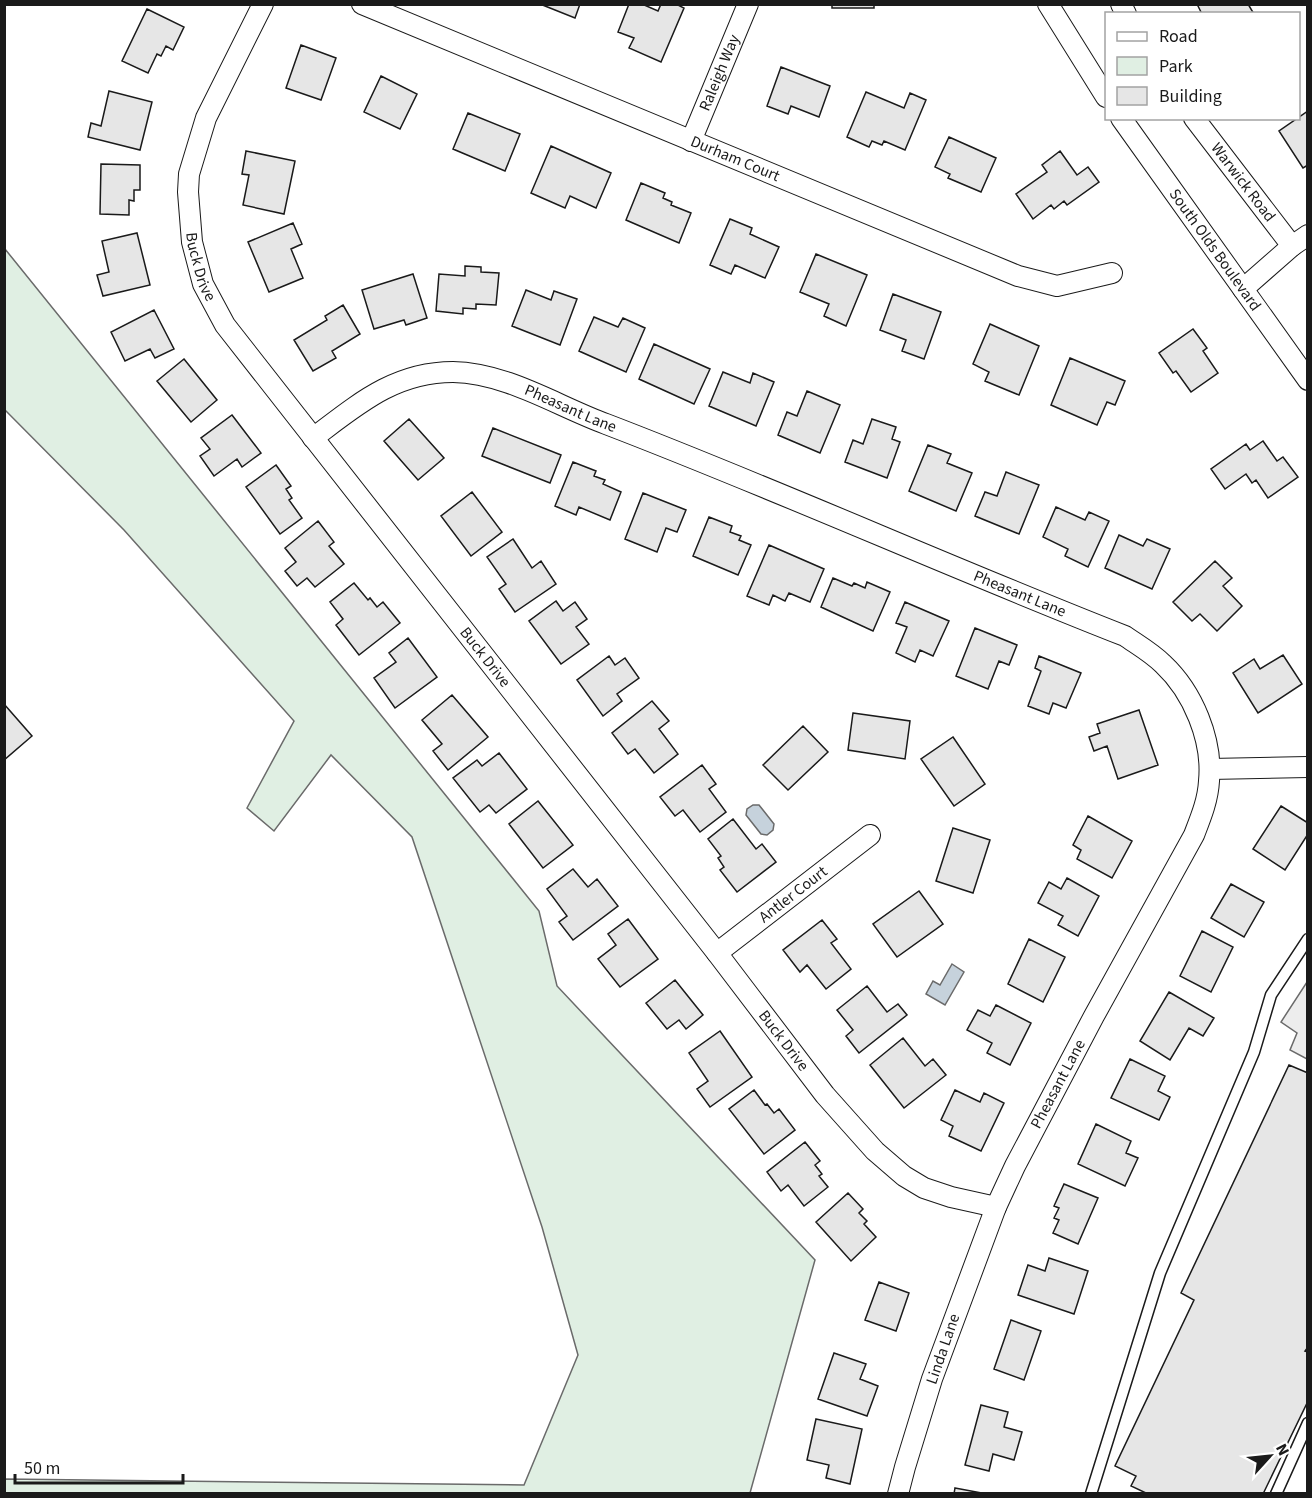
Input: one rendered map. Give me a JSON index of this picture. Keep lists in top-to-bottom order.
{
  "streets": {
    "street": [
      "Raleigh Way",
      "Durham Court",
      "Warwick Road",
      "South Olds Boulevard",
      "Buck Drive",
      "Pheasant Lane",
      "Antler Court",
      "Linda Lane"
    ]
  },
  "crossings": [
    ["Raleigh Way", "Durham Court"],
    ["Buck Drive", "Pheasant Lane"],
    ["Buck Drive", "Antler Court"],
    ["Buck Drive", "Linda Lane"],
    ["Pheasant Lane", "Linda Lane"]
  ],
  "legend": ["Road", "Park", "Building"],
  "scale_bar": "50 m",
  "north": "top right"
}
